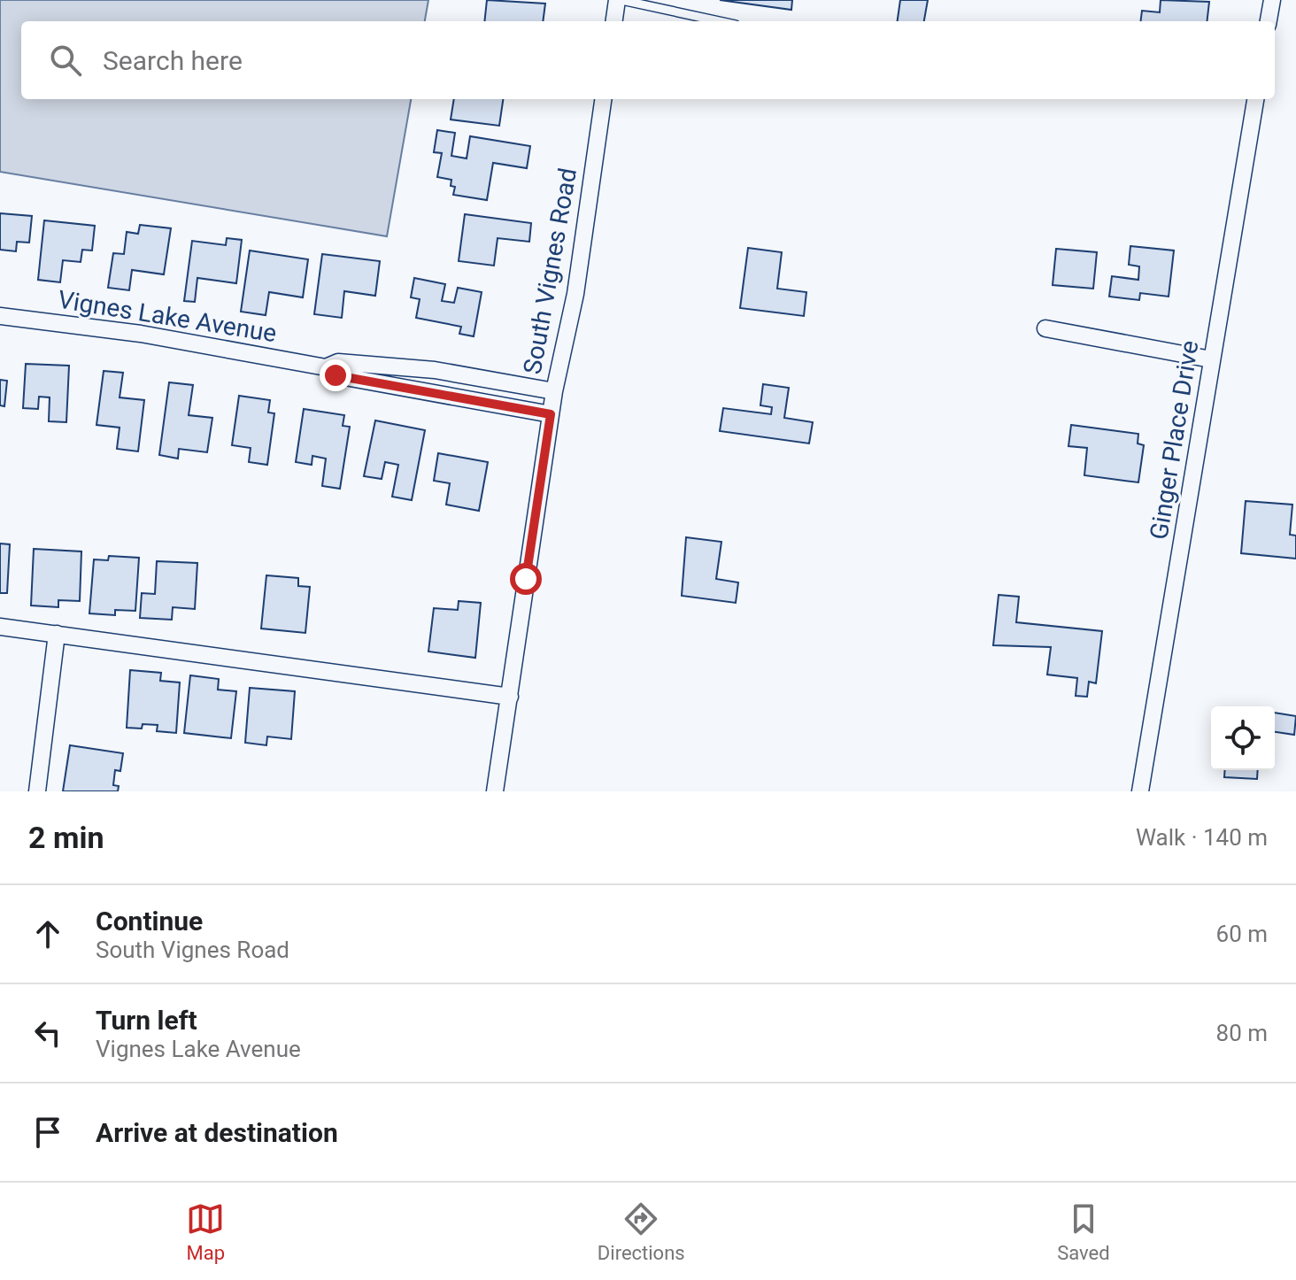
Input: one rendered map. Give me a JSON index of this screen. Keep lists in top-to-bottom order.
{
  "streets": {
    "street": ["South Vignes Road", "Vignes Lake Avenue", "Ginger Place Drive"]
  },
  "crossings": [
    ["South Vignes Road", "Vignes Lake Avenue"]
  ],
  "page": {
    "search": "Search here",
    "heading": ["2 min", "Walk · 140 m"],
    "list": [
      ["Continue", "South Vignes Road", "60 m"],
      ["Turn left", "Vignes Lake Avenue", "80 m"],
      "Arrive at destination"
    ],
    "nav": ["Map", "Directions", "Saved"]
  }
}
